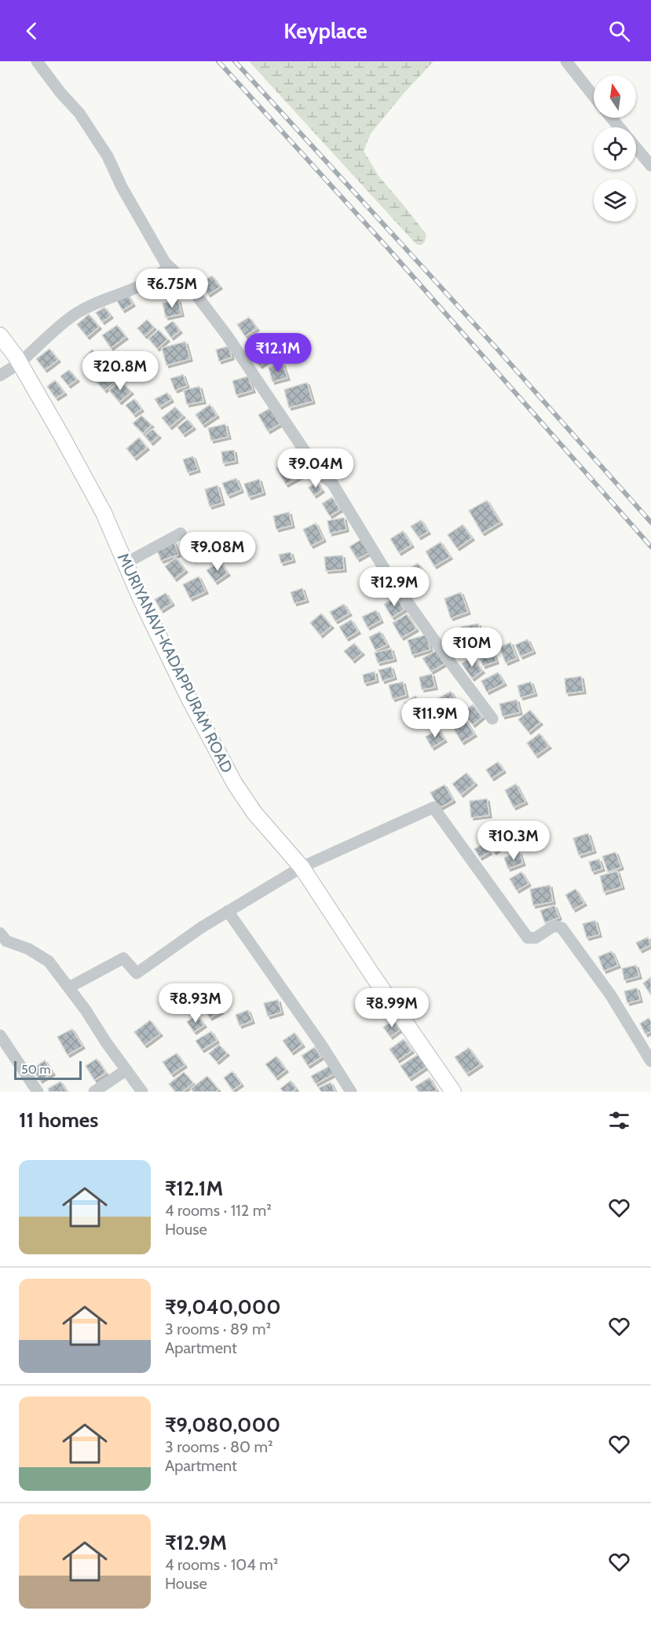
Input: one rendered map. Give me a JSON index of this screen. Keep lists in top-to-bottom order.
{
  "streets": {
    "main road": ["MURIYANAVI-KADAPPURAM ROAD"]
  },
  "scale_bar": "50 m",
  "north": "top",
  "page": {
    "header": "Keyplace",
    "price": [
      "₹6.75M",
      "₹12.1M",
      "₹20.8M",
      "₹9.04M",
      "₹9.08M",
      "₹12.9M",
      "₹10M",
      "₹11.9M",
      "₹10.3M",
      "₹8.93M",
      "₹8.99M"
    ],
    "scale": "50 m",
    "heading": "11 homes",
    "list": [
      {
        "name": "₹12.1M",
        "note": "4 rooms · 112 m² · House"
      },
      {
        "name": "₹9,040,000",
        "note": "3 rooms · 89 m² · Apartment"
      },
      {
        "name": "₹9,080,000",
        "note": "3 rooms · 80 m² · Apartment"
      },
      {
        "name": "₹12.9M",
        "note": "4 rooms · 104 m² · House"
      }
    ]
  }
}
